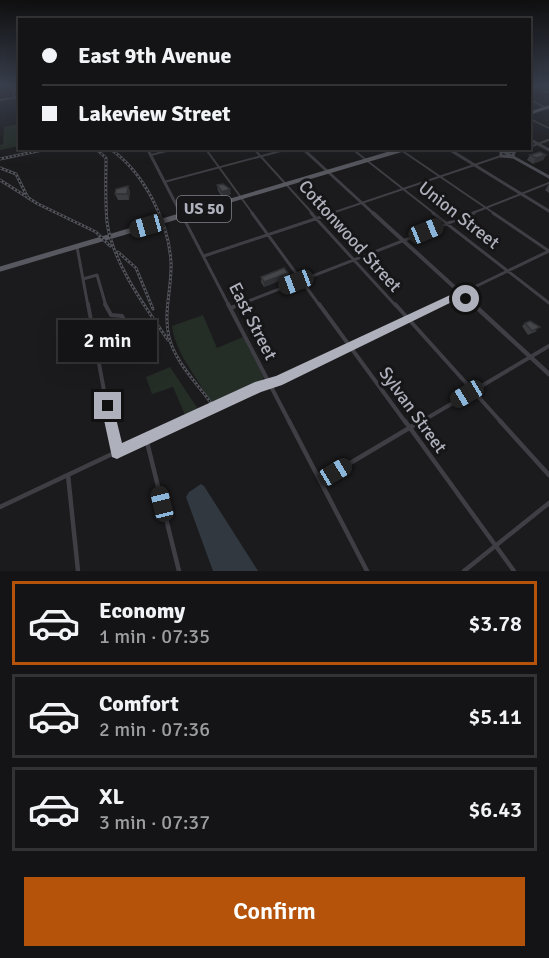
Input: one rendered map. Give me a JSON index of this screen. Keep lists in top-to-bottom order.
{
  "streets": {
    "main road": ["US 50"],
    "street": [
      "Union Street",
      "Cottonwood Street",
      "East Street",
      "Sylvan Street"
    ]
  },
  "crossings": [
    ["US 50", "Union Street"],
    ["US 50", "Cottonwood Street"],
    ["US 50", "East Street"],
    ["US 50", "Sylvan Street"]
  ],
  "page": {
    "banner": ["East 9th Avenue", "Lakeview Street"],
    "bubble": "2 min",
    "list": [
      {
        "name": "Economy",
        "note": "1 min · 07:35",
        "value": "$3.78"
      },
      {
        "name": "Comfort",
        "note": "2 min · 07:36",
        "value": "$5.11"
      },
      {
        "name": "XL",
        "note": "3 min · 07:37",
        "value": "$6.43"
      }
    ],
    "buttons": "Confirm"
  }
}
